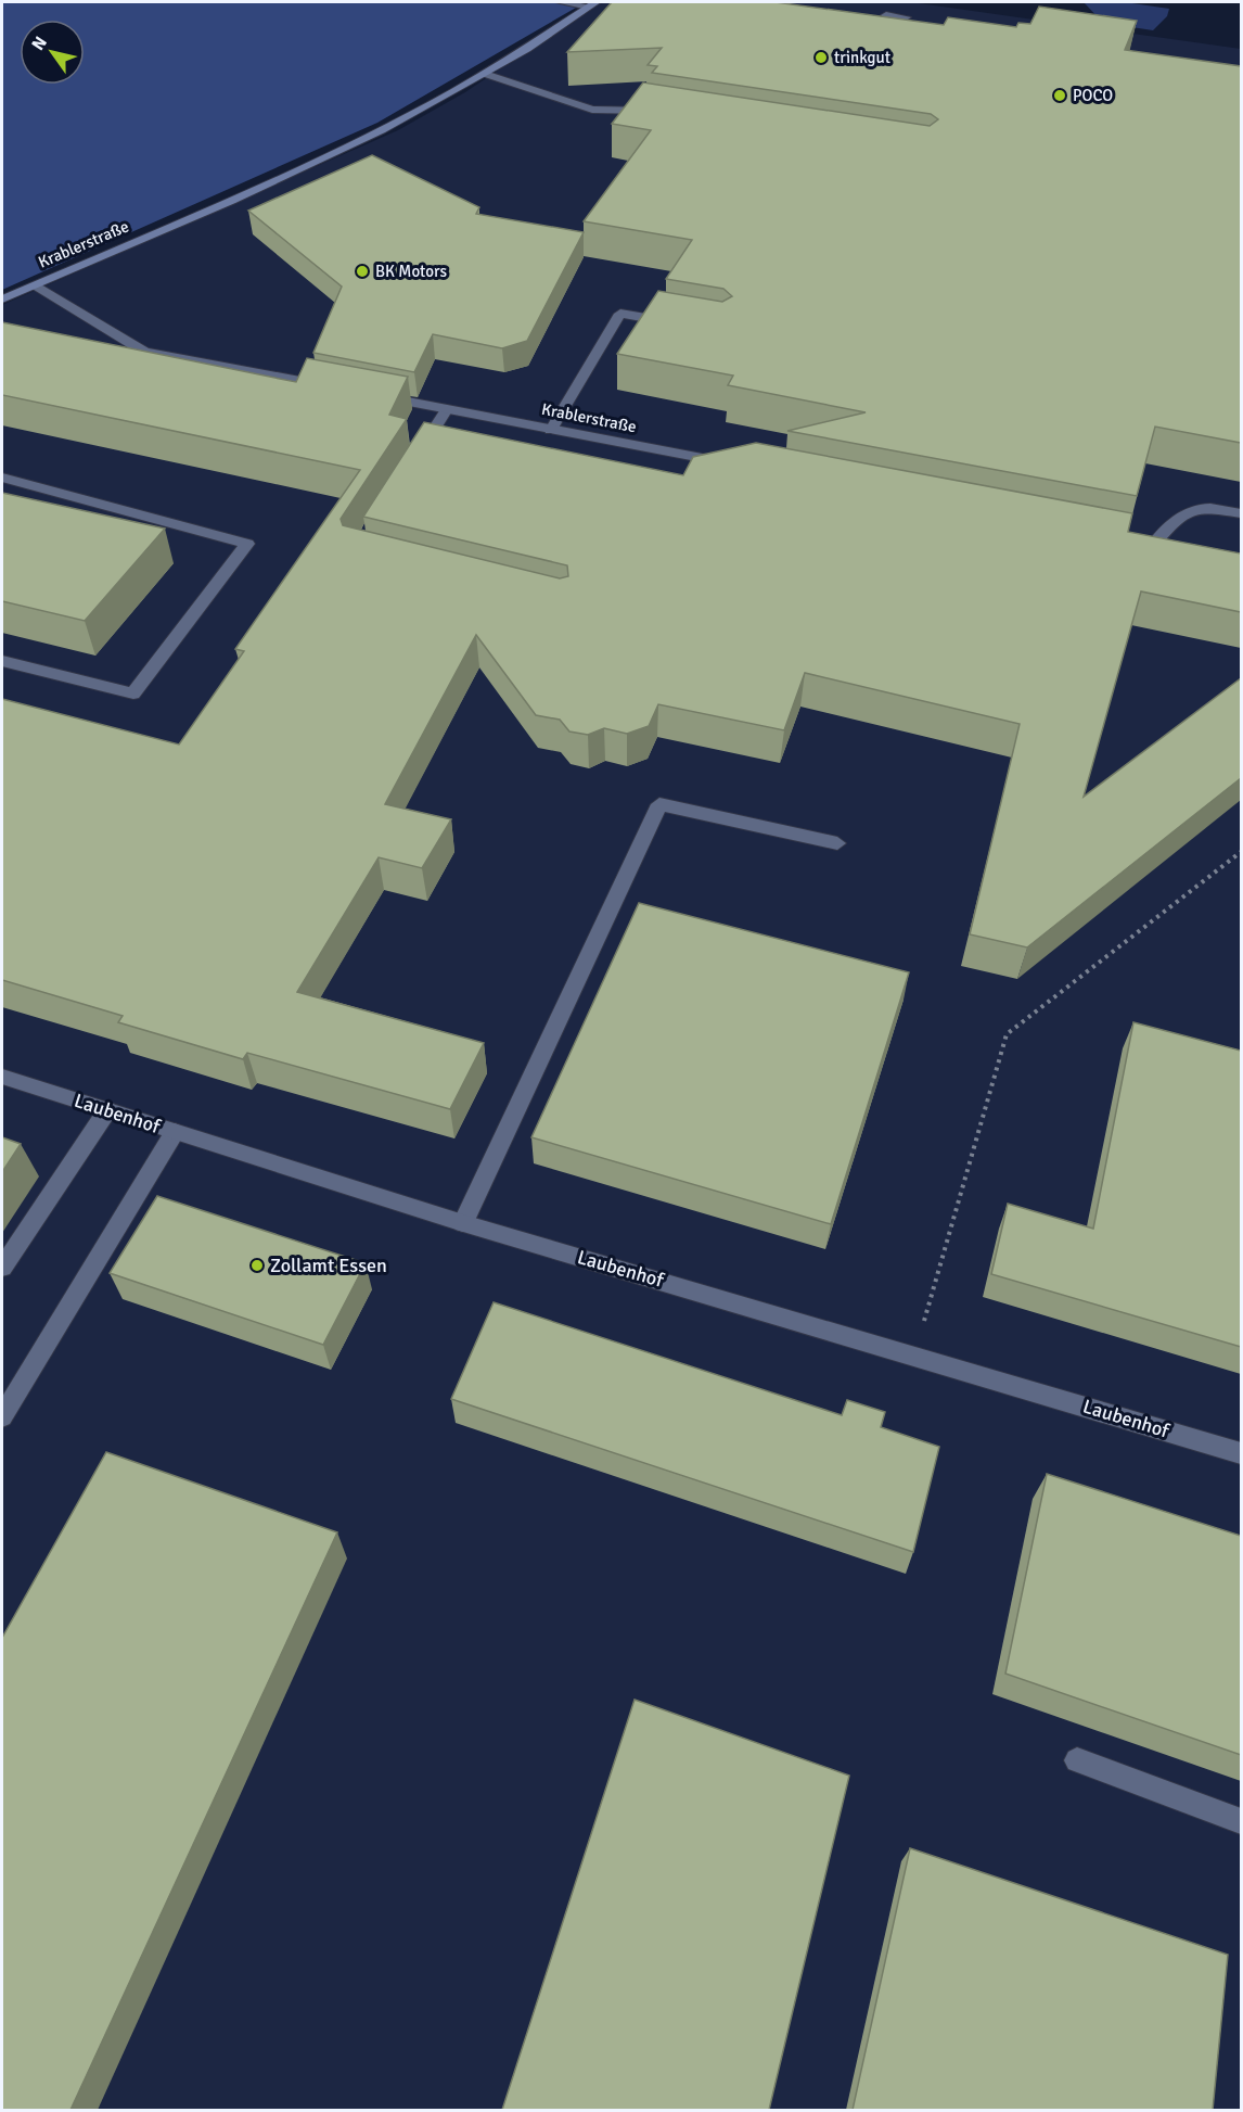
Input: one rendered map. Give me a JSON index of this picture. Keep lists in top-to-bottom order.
{
  "streets": {
    "street": ["Krablerstraße", "Laubenhof"]
  },
  "places": [
    "trinkgut",
    "POCO",
    "BK Motors",
    "Zollamt Essen"
  ],
  "north": "top left"
}
